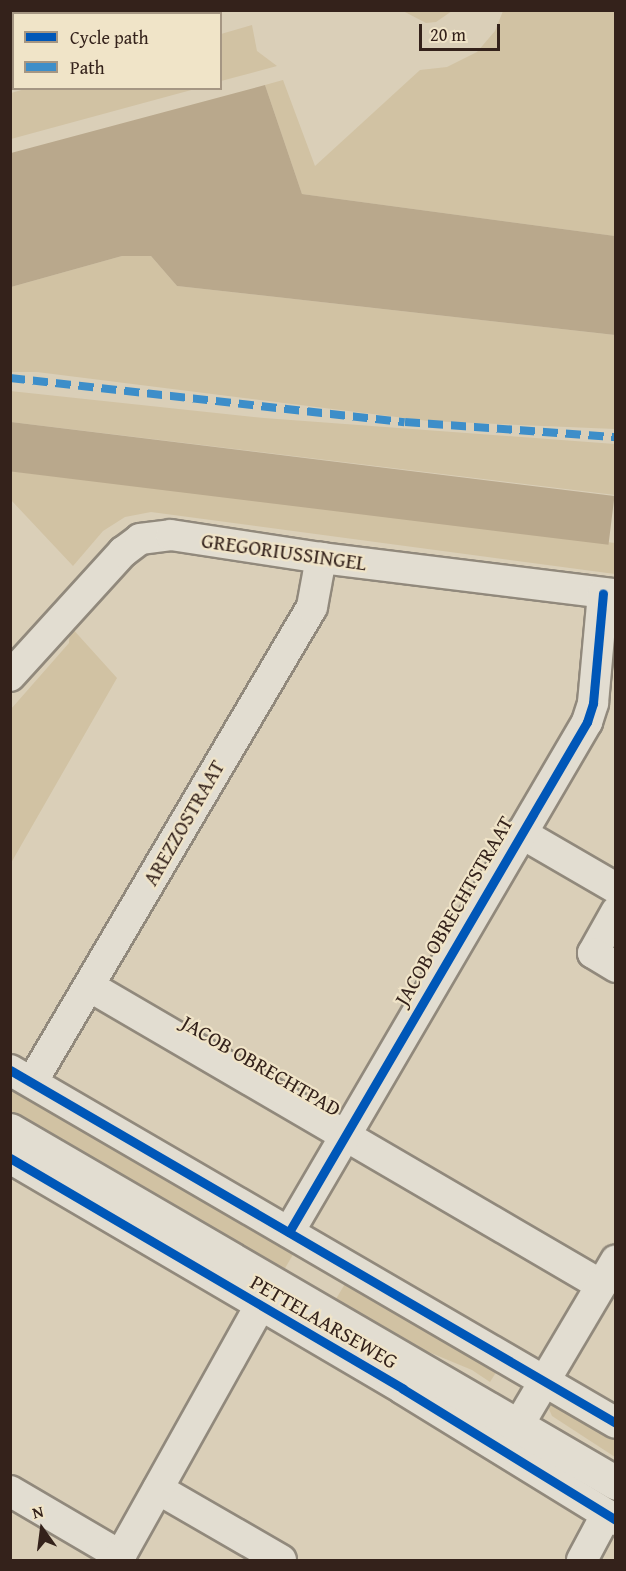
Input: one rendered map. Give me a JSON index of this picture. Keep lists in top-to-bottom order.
{
  "streets": {
    "street": [
      "GREGORIUSSINGEL",
      "AREZZOSTRAAT",
      "JACOB OBRECHTSTRAAT",
      "JACOB OBRECHTPAD",
      "PETTELAARSEWEG"
    ]
  },
  "crossings": [
    ["GREGORIUSSINGEL", "AREZZOSTRAAT"],
    ["GREGORIUSSINGEL", "JACOB OBRECHTSTRAAT"],
    ["AREZZOSTRAAT", "JACOB OBRECHTPAD"],
    ["JACOB OBRECHTSTRAAT", "JACOB OBRECHTPAD"]
  ],
  "legend": ["Cycle path", "Path"],
  "scale_bar": "20 m",
  "north": "top"
}
